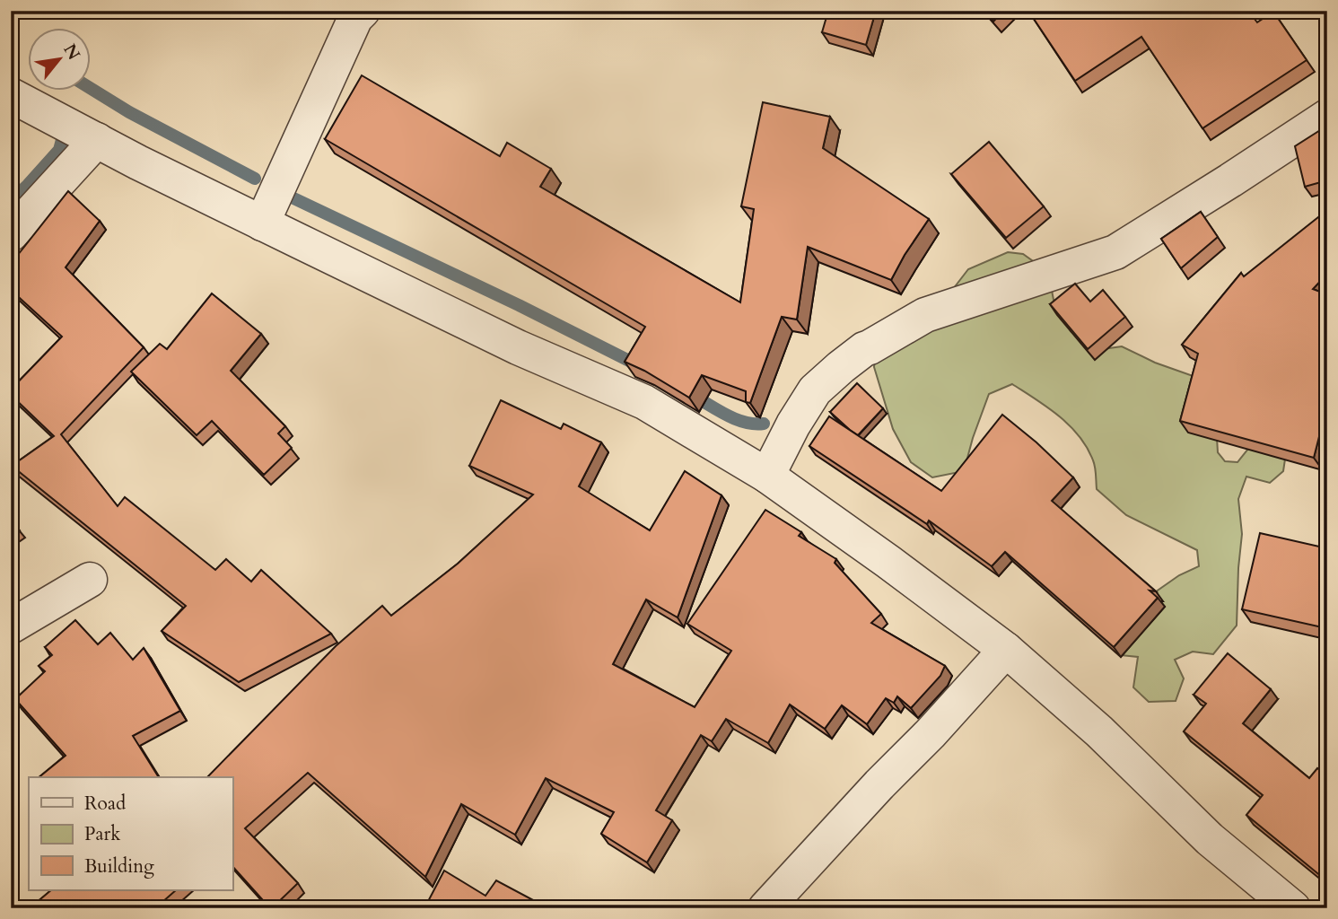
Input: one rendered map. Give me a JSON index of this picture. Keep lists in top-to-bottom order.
{
  "legend": ["Road", "Park", "Building"],
  "north": "top right"
}
